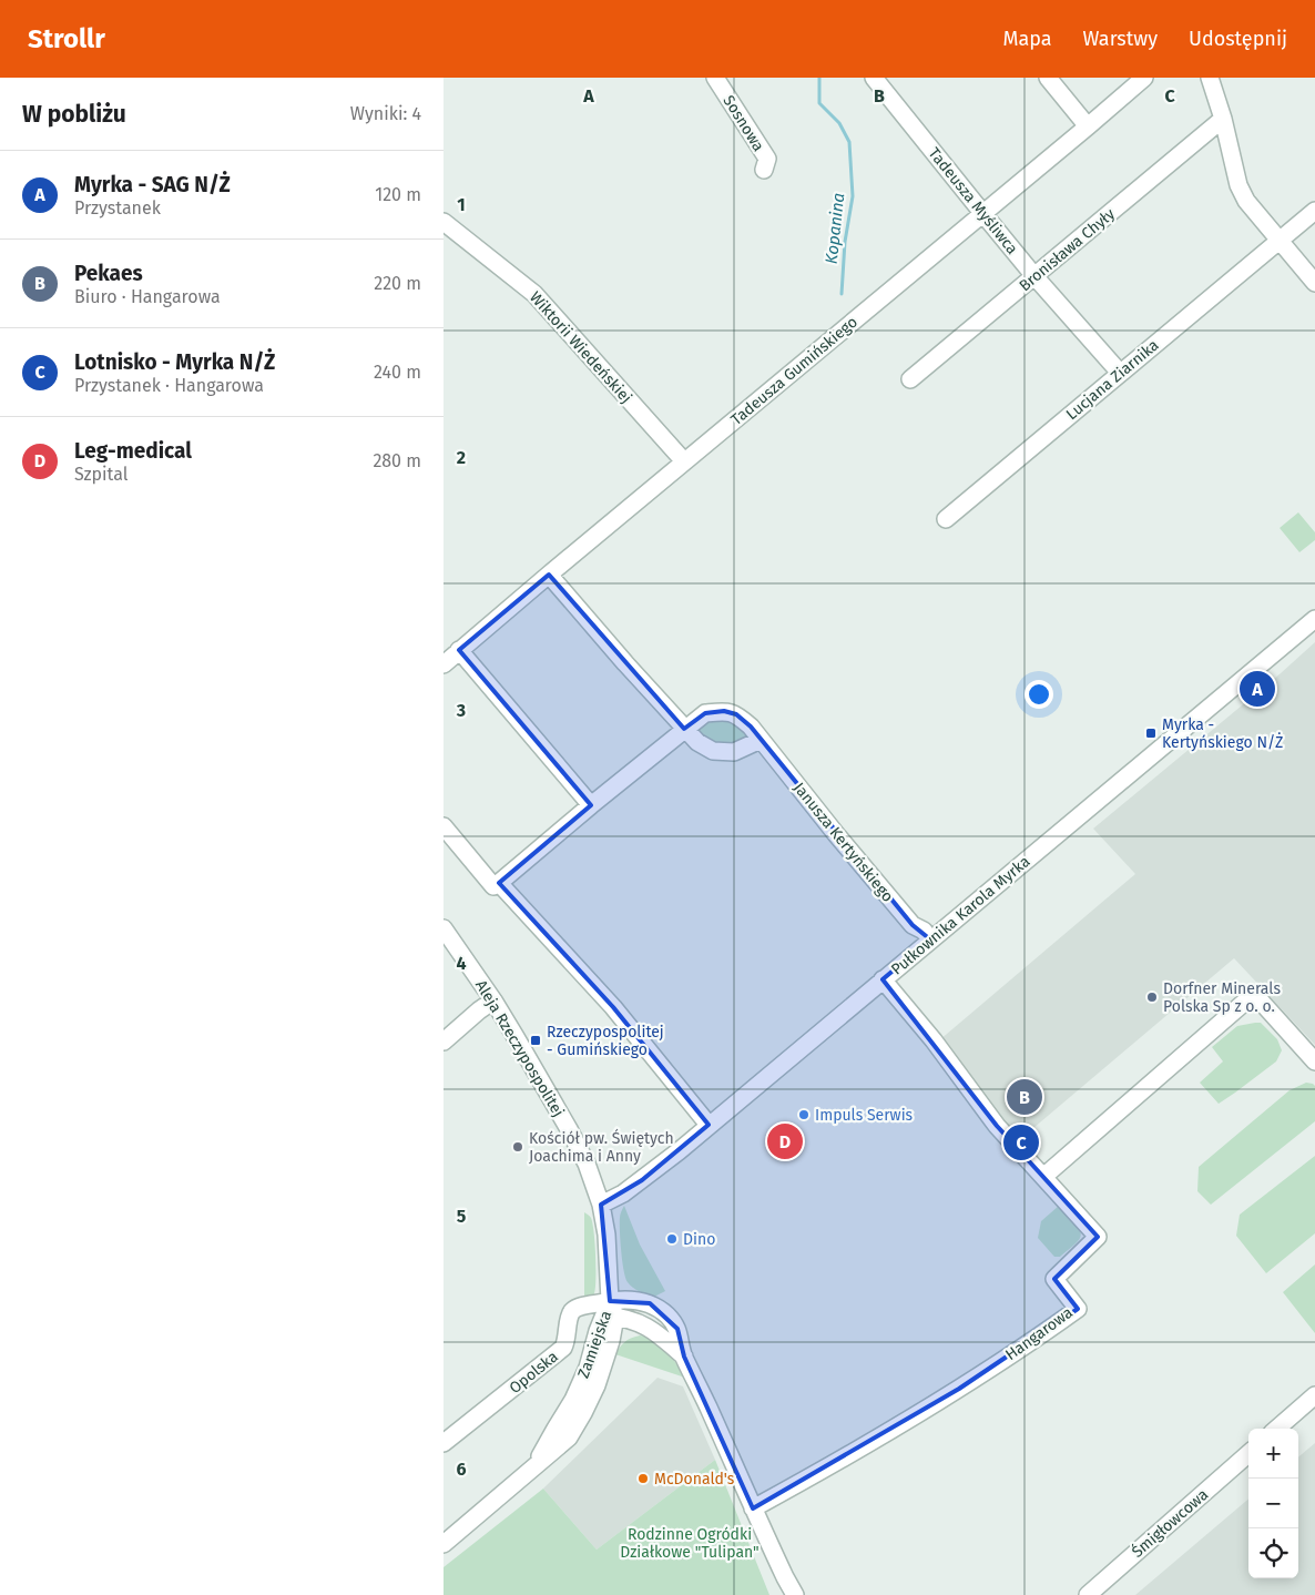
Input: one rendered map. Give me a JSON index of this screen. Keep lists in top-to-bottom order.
{
  "streets": {
    "street": [
      "Sosnowa",
      "Tadeusza Myśliwca",
      "Bronisława Chyły",
      "Wiktorii Wiedeńskiej",
      "Tadeusza Gumińskiego",
      "Lucjana Ziarnika",
      "Janusza Kertyńskiego",
      "Pułkownika Karola Myrka",
      "Aleja Rzeczypospolitej",
      "Hangarowa",
      "Zamiejska",
      "Opolska",
      "Śmigłowcowa"
    ]
  },
  "crossings": [
    ["Tadeusza Myśliwca", "Bronisława Chyły"],
    ["Tadeusza Myśliwca", "Tadeusza Gumińskiego"],
    ["Tadeusza Myśliwca", "Lucjana Ziarnika"],
    ["Wiktorii Wiedeńskiej", "Tadeusza Gumińskiego"],
    ["Janusza Kertyńskiego", "Pułkownika Karola Myrka"],
    ["Pułkownika Karola Myrka", "Aleja Rzeczypospolitej"],
    ["Aleja Rzeczypospolitej", "Zamiejska"],
    ["Aleja Rzeczypospolitej", "Opolska"],
    ["Zamiejska", "Opolska"]
  ],
  "water": ["Kopanina"],
  "parks": ["Rodzinne Ogródki Działkowe \"Tulipan\""],
  "places": {
    "transit": ["Myrka - Kertyńskiego N/Ż", "Rzeczypospolitej - Gumińskiego"],
    "other": [
      "Dorfner Minerals Polska Sp z o. o.",
      "Impuls Serwis",
      "Kościół pw. Świętych Joachima i Anny",
      "Dino",
      "McDonald's"
    ]
  },
  "page": {
    "header": "Strollr",
    "nav": ["Mapa", "Warstwy", "Udostępnij"],
    "heading": ["W pobliżu", "Wyniki: 4"],
    "list": [
      {
        "mark": "A",
        "name": "Myrka - SAG N/Ż",
        "note": "Przystanek",
        "value": "120 m"
      },
      {
        "mark": "B",
        "name": "Pekaes",
        "note": "Biuro · Hangarowa",
        "value": "220 m"
      },
      {
        "mark": "C",
        "name": "Lotnisko - Myrka N/Ż",
        "note": "Przystanek · Hangarowa",
        "value": "240 m"
      },
      {
        "mark": "D",
        "name": "Leg-medical",
        "note": "Szpital",
        "value": "280 m"
      }
    ],
    "pins": [
      "A",
      "B",
      "D",
      "C"
    ],
    "map_buttons": ["+", "−"]
  },
  "grid": {
    "columns": ["A", "B", "C"],
    "rows": [
      "1",
      "2",
      "3",
      "4",
      "5",
      "6"
    ]
  }
}
